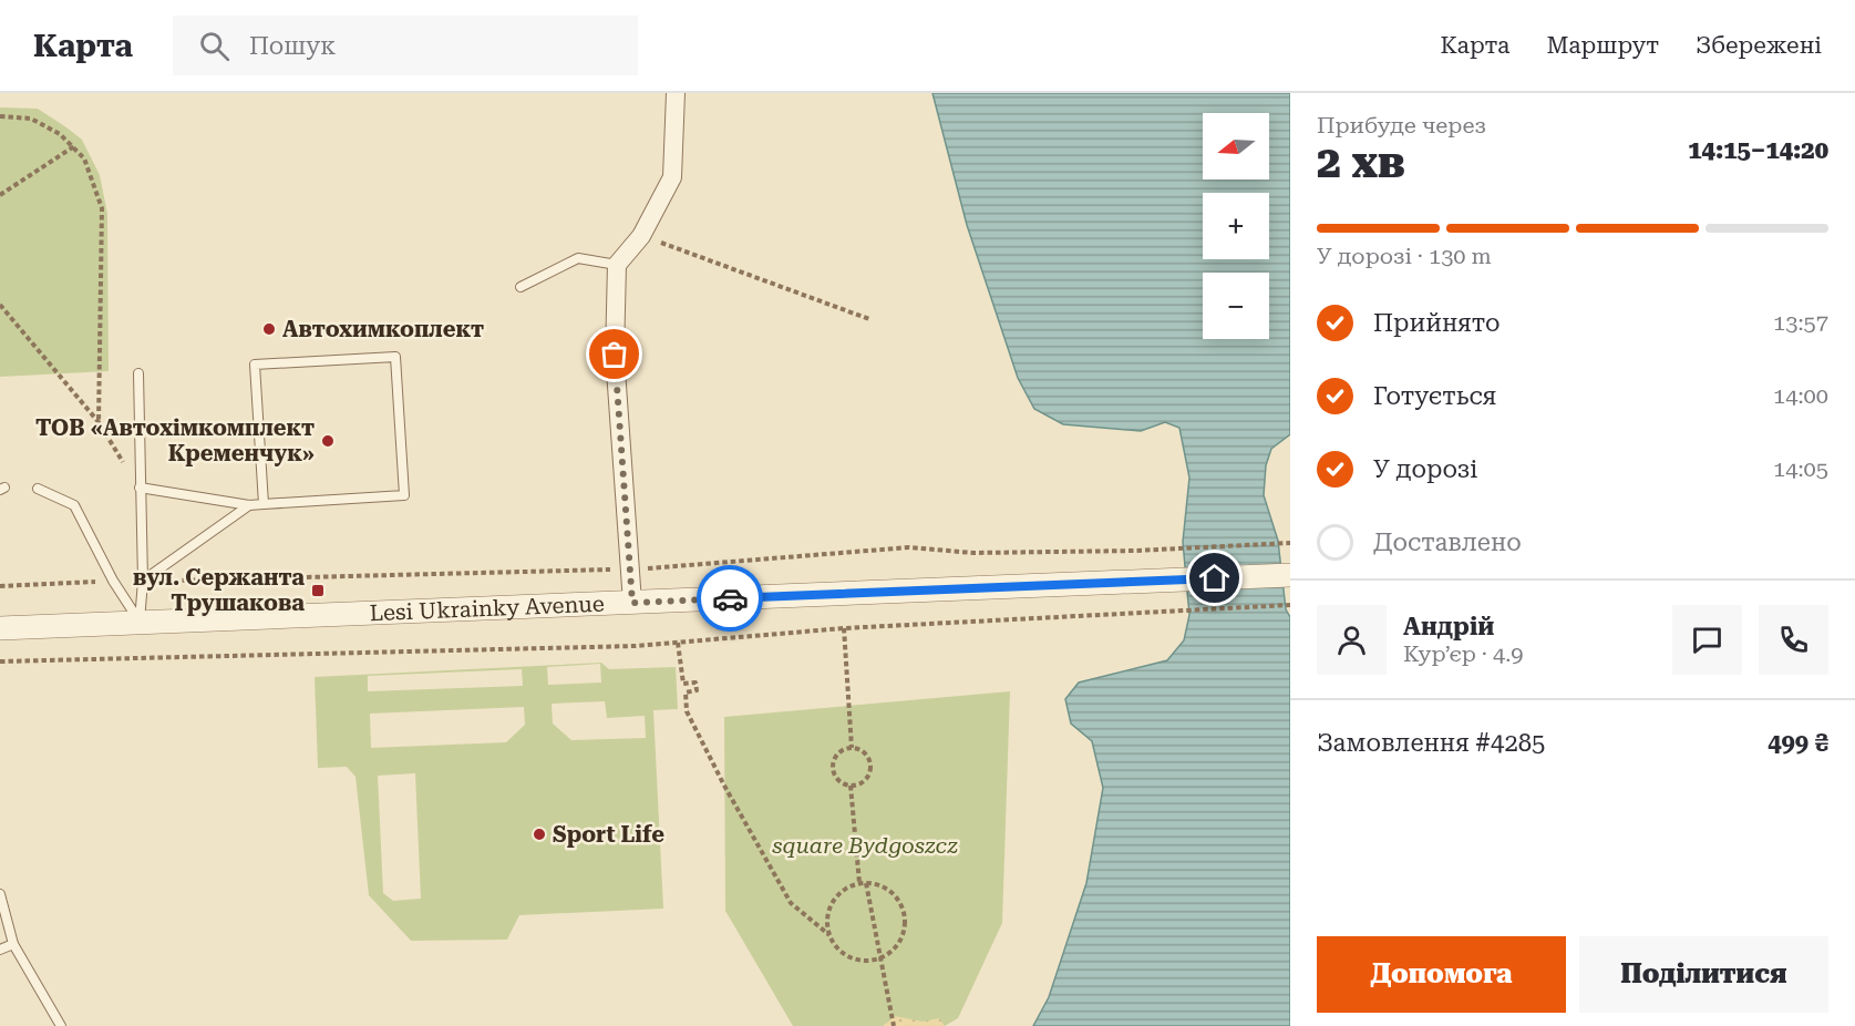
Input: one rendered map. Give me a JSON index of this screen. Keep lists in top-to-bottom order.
{
  "streets": {
    "street": ["Lesi Ukrainky Avenue"]
  },
  "parks": ["square Bydgoszcz"],
  "places": {
    "other": ["Автохимкоплект", "ТОВ «Автохімкомплект Кременчук»", "Sport Life"],
    "transit": ["вул. Сержанта Трушакова"]
  },
  "north": "left",
  "page": {
    "header": "Карта",
    "search": "Пошук",
    "nav": ["Карта", "Маршрут", "Збережені"],
    "heading": ["2 хв", "Прибуде через", "14:15–14:20"],
    "panel": [
      "Андрій",
      "Кур’єр · 4.9",
      "Замовлення #4285",
      "499 ₴"
    ],
    "map_buttons": ["+", "−"],
    "bar": "У дорозі · 130 m",
    "list": [
      ["Прийнято", "13:57"],
      ["Готується", "14:00"],
      ["У дорозі", "14:05"],
      "Доставлено"
    ],
    "buttons": ["Допомога", "Поділитися"]
  }
}
